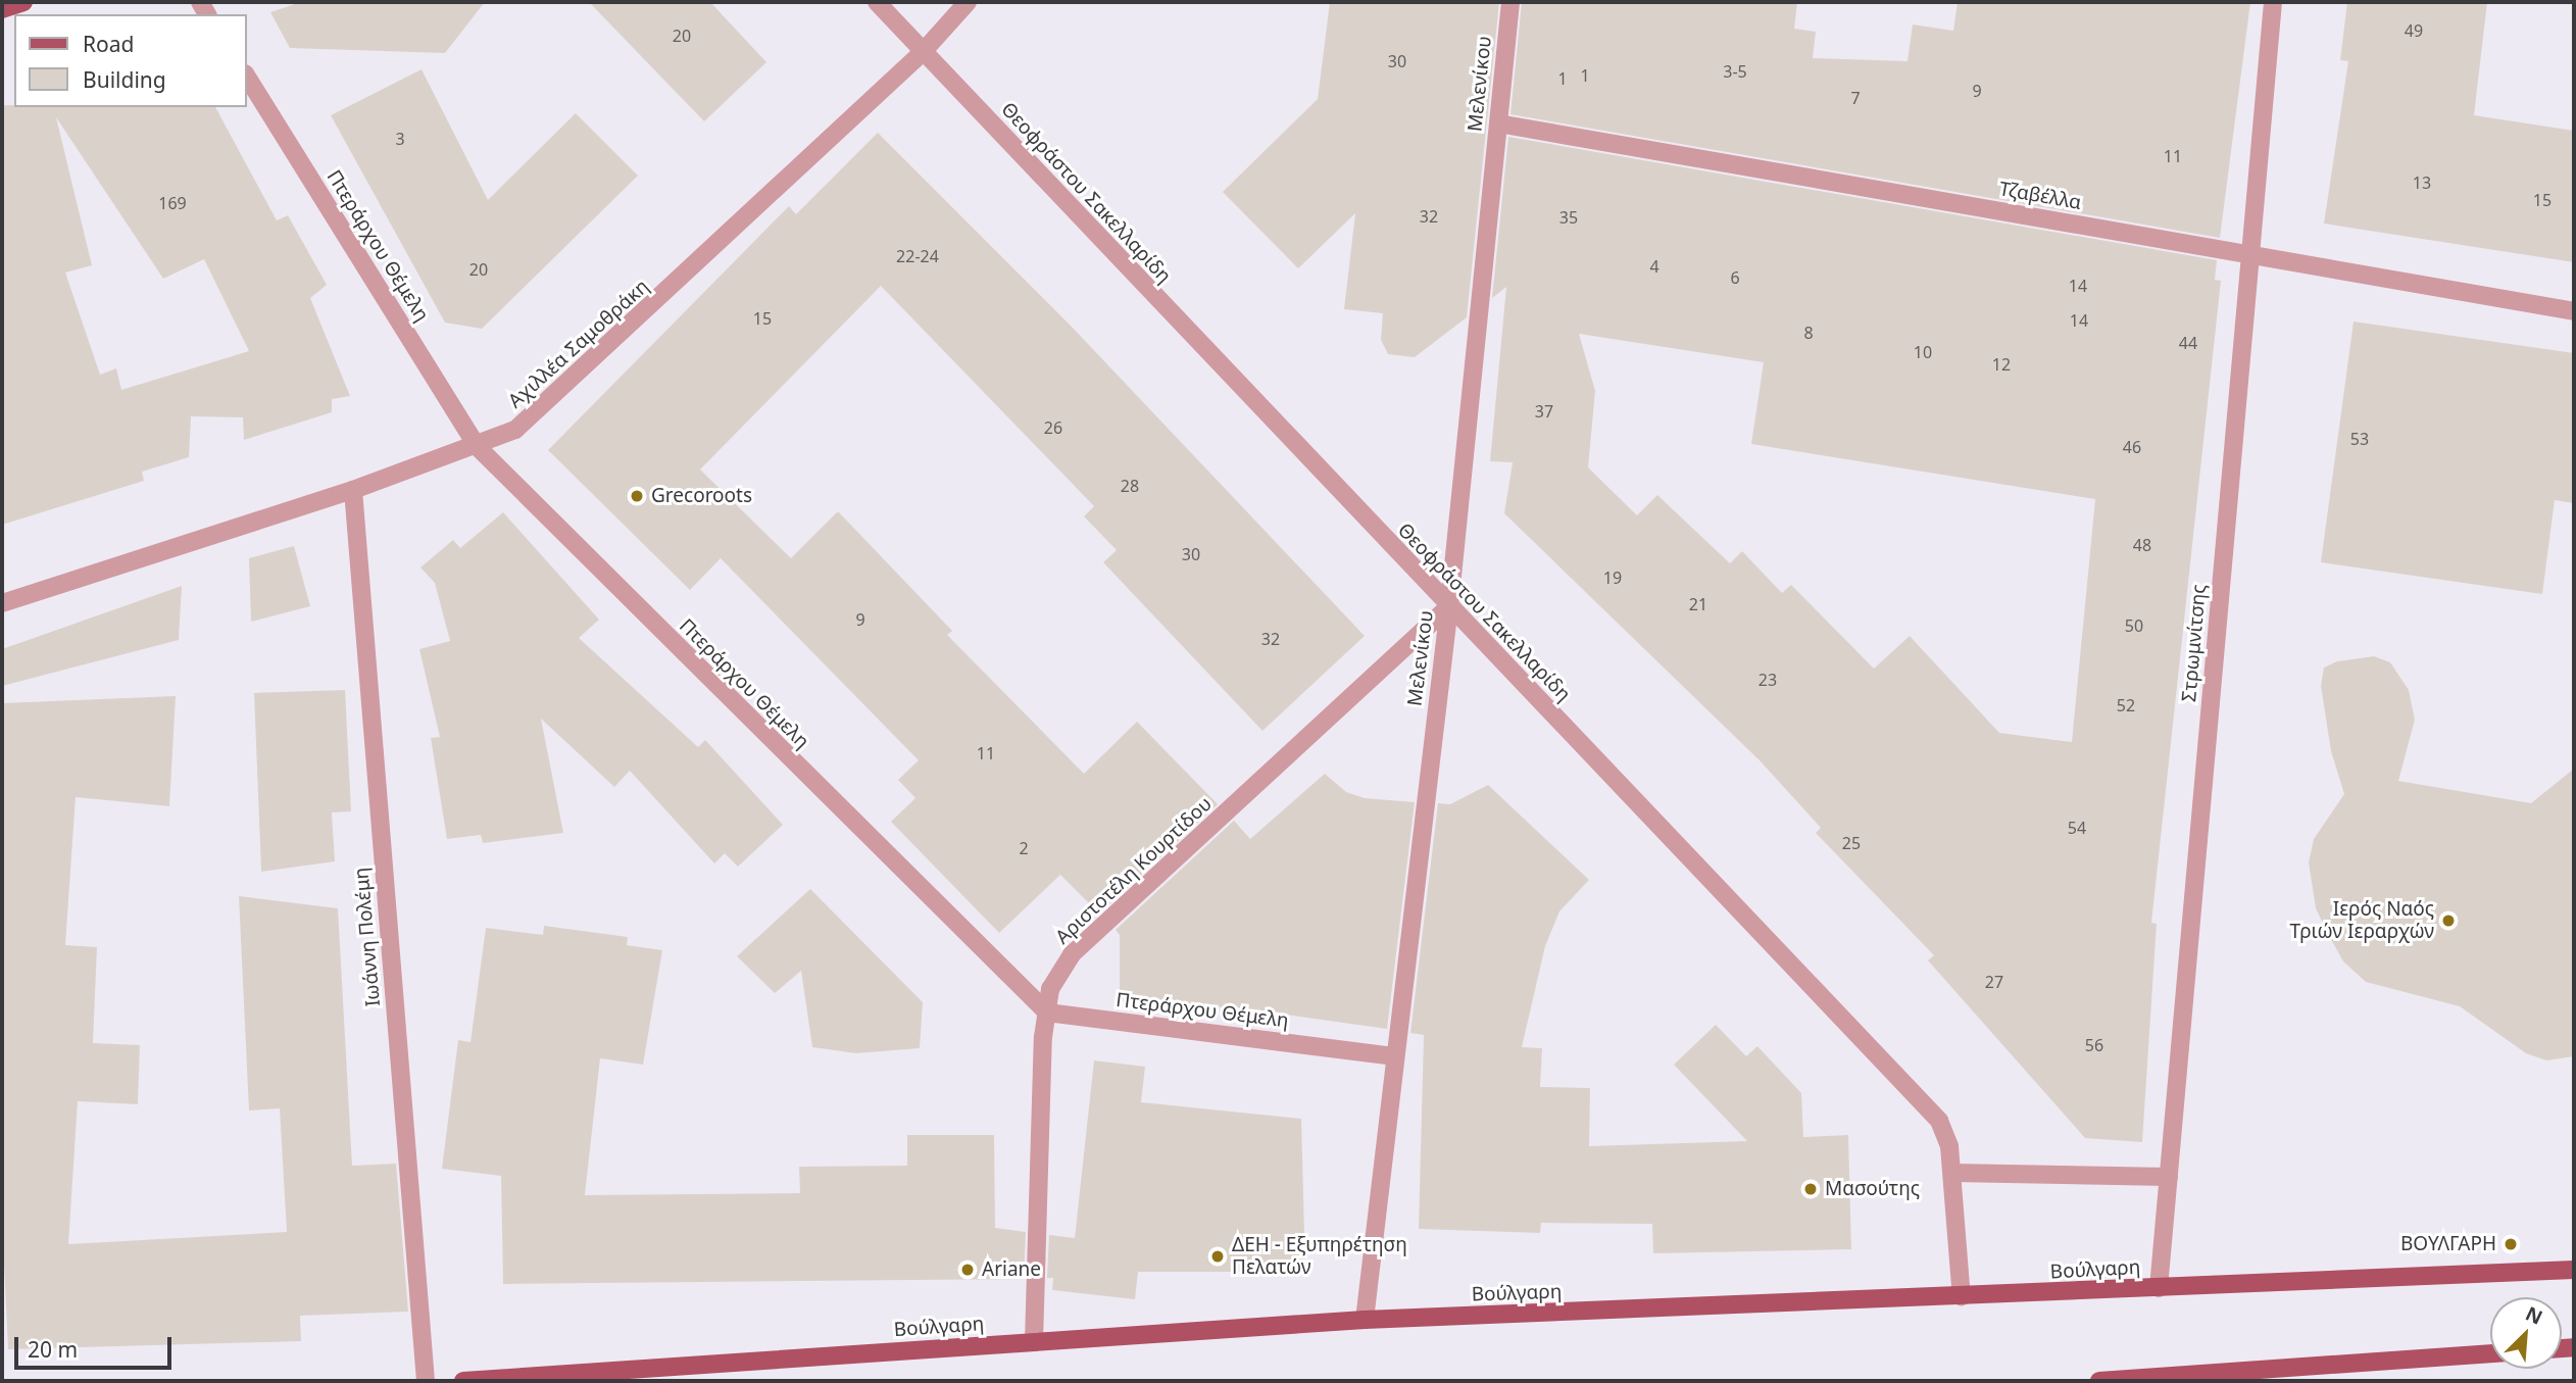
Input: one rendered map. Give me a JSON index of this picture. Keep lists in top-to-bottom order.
{
  "streets": {
    "main road": ["Βούλγαρη"],
    "street": [
      "Μελενίκου",
      "Θεοφράστου Σακελλαρίδη",
      "Τζαβέλλα",
      "Πτεράρχου Θέμελη",
      "Αχιλλέα Σαμοθράκη",
      "Στρωμνίτσης",
      "Αριστοτέλη Κουρτίδου",
      "Ιωάννη Πολέμη"
    ]
  },
  "crossings": [
    ["Μελενίκου", "Θεοφράστου Σακελλαρίδη"],
    ["Μελενίκου", "Τζαβέλλα"],
    ["Μελενίκου", "Πτεράρχου Θέμελη"],
    ["Μελενίκου", "Αριστοτέλη Κουρτίδου"],
    ["Μελενίκου", "Βούλγαρη"],
    ["Θεοφράστου Σακελλαρίδη", "Αχιλλέα Σαμοθράκη"],
    ["Θεοφράστου Σακελλαρίδη", "Αριστοτέλη Κουρτίδου"],
    ["Θεοφράστου Σακελλαρίδη", "Βούλγαρη"],
    ["Τζαβέλλα", "Στρωμνίτσης"],
    ["Πτεράρχου Θέμελη", "Αχιλλέα Σαμοθράκη"],
    ["Πτεράρχου Θέμελη", "Αριστοτέλη Κουρτίδου"],
    ["Αχιλλέα Σαμοθράκη", "Ιωάννη Πολέμη"],
    ["Στρωμνίτσης", "Βούλγαρη"],
    ["Αριστοτέλη Κουρτίδου", "Βούλγαρη"]
  ],
  "places": [
    "Grecoroots",
    "Ιερός Ναός Τριών Ιεραρχών",
    "Μασούτης",
    "ΒΟΥΛΓΑΡΗ",
    "ΔΕΗ - Εξυπηρέτηση Πελατών",
    "Ariane"
  ],
  "house_numbers": [
    "49",
    "20",
    "30",
    "3-5",
    "1",
    "1",
    "9",
    "7",
    "3",
    "11",
    "13",
    "15",
    "169",
    "32",
    "35",
    "22-24",
    "4",
    "20",
    "6",
    "14",
    "15",
    "14",
    "8",
    "44",
    "10",
    "12",
    "37",
    "26",
    "53",
    "46",
    "28",
    "48",
    "30",
    "19",
    "21",
    "9",
    "50",
    "32",
    "23",
    "52",
    "11",
    "54",
    "25",
    "2",
    "27",
    "56"
  ],
  "legend": ["Road", "Building"],
  "scale_bar": "20 m",
  "north": "top right"
}
